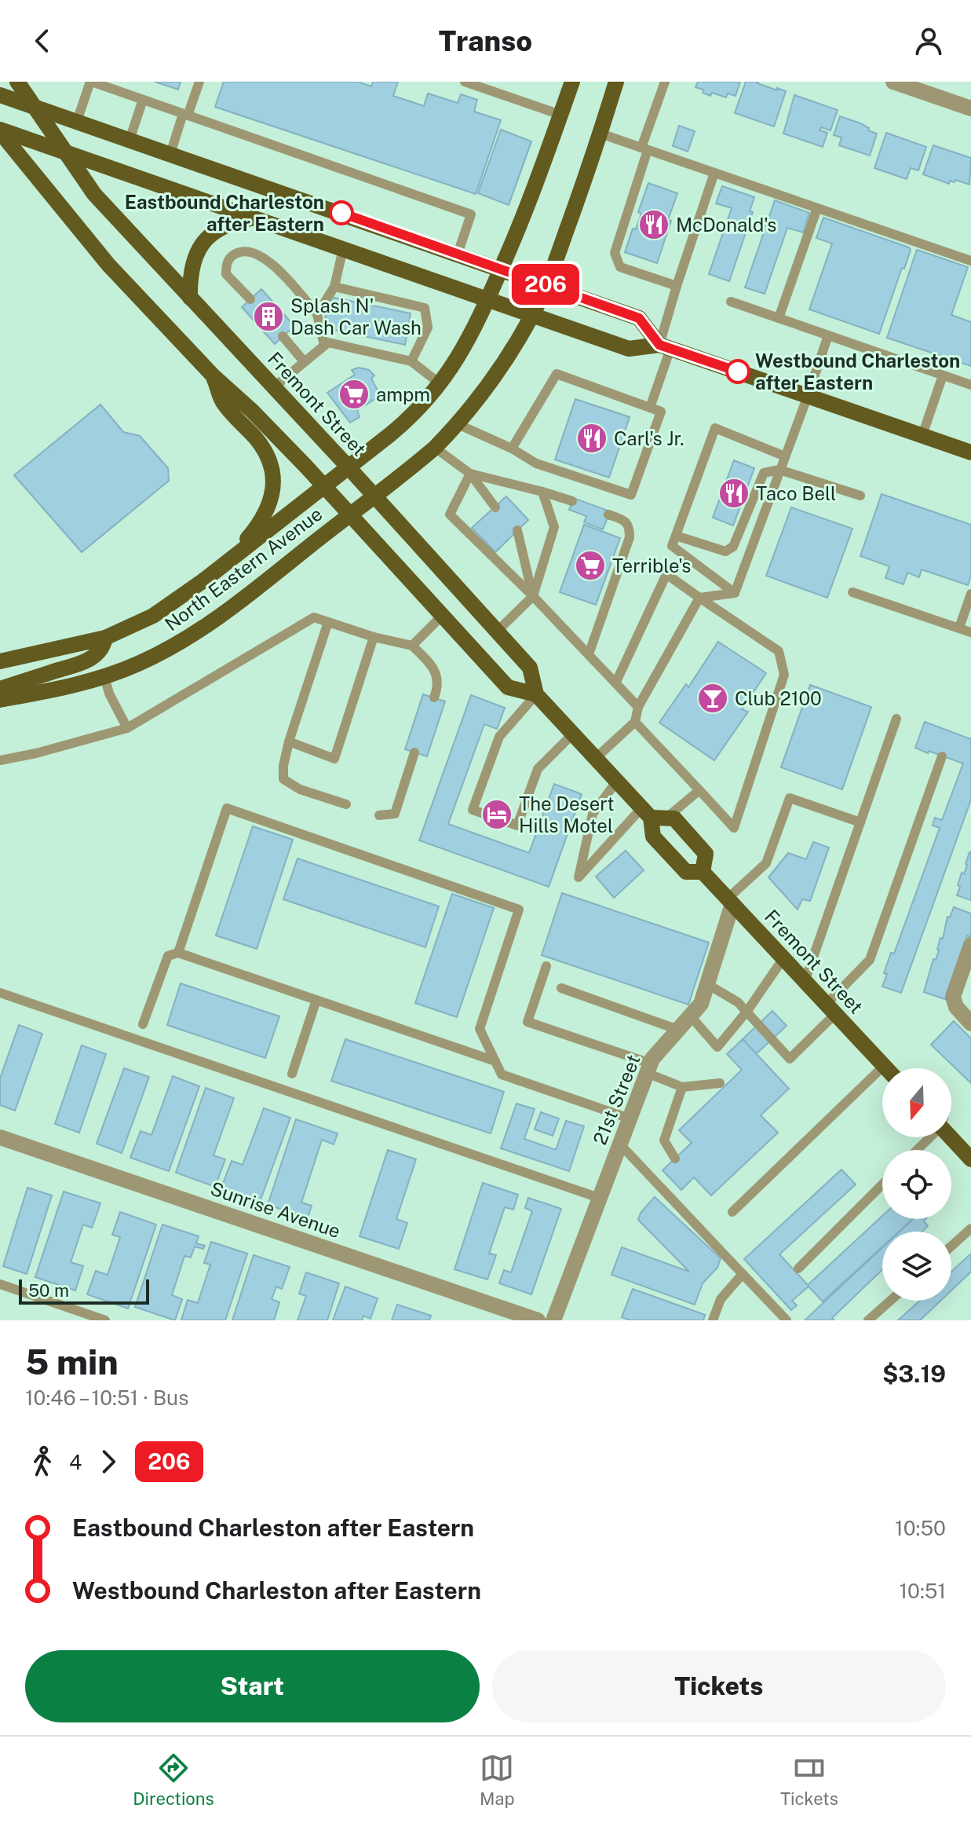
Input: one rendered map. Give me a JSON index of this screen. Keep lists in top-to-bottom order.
{
  "streets": {
    "main road": ["Fremont Street", "North Eastern Avenue"],
    "street": ["21st Street", "Sunrise Avenue"]
  },
  "crossings": [
    ["Fremont Street", "North Eastern Avenue"],
    ["Fremont Street", "21st Street"]
  ],
  "places": {
    "other": ["Eastbound Charleston after Eastern", "Westbound Charleston after Eastern"],
    "restaurant": ["McDonald's", "Carl's Jr.", "Taco Bell"],
    "building": ["Splash N' Dash Car Wash"],
    "supermarket": ["ampm", "Terrible's"],
    "bar": ["Club 2100"],
    "hotel": ["The Desert Hills Motel"]
  },
  "lines": ["bus line 206"],
  "scale_bar": "50 m",
  "north": "bottom",
  "page": {
    "header": "Transo",
    "on_map": "206",
    "scale": "50 m",
    "heading": ["5 min", "10:46 – 10:51 · Bus", "$3.19"],
    "legs": ["4", "206"],
    "list": [
      {
        "name": "Eastbound Charleston after Eastern",
        "value": "10:50"
      },
      {
        "name": "Westbound Charleston after Eastern",
        "value": "10:51"
      }
    ],
    "buttons": ["Start", "Tickets"],
    "tabs": ["Directions", "Map", "Tickets"]
  }
}
